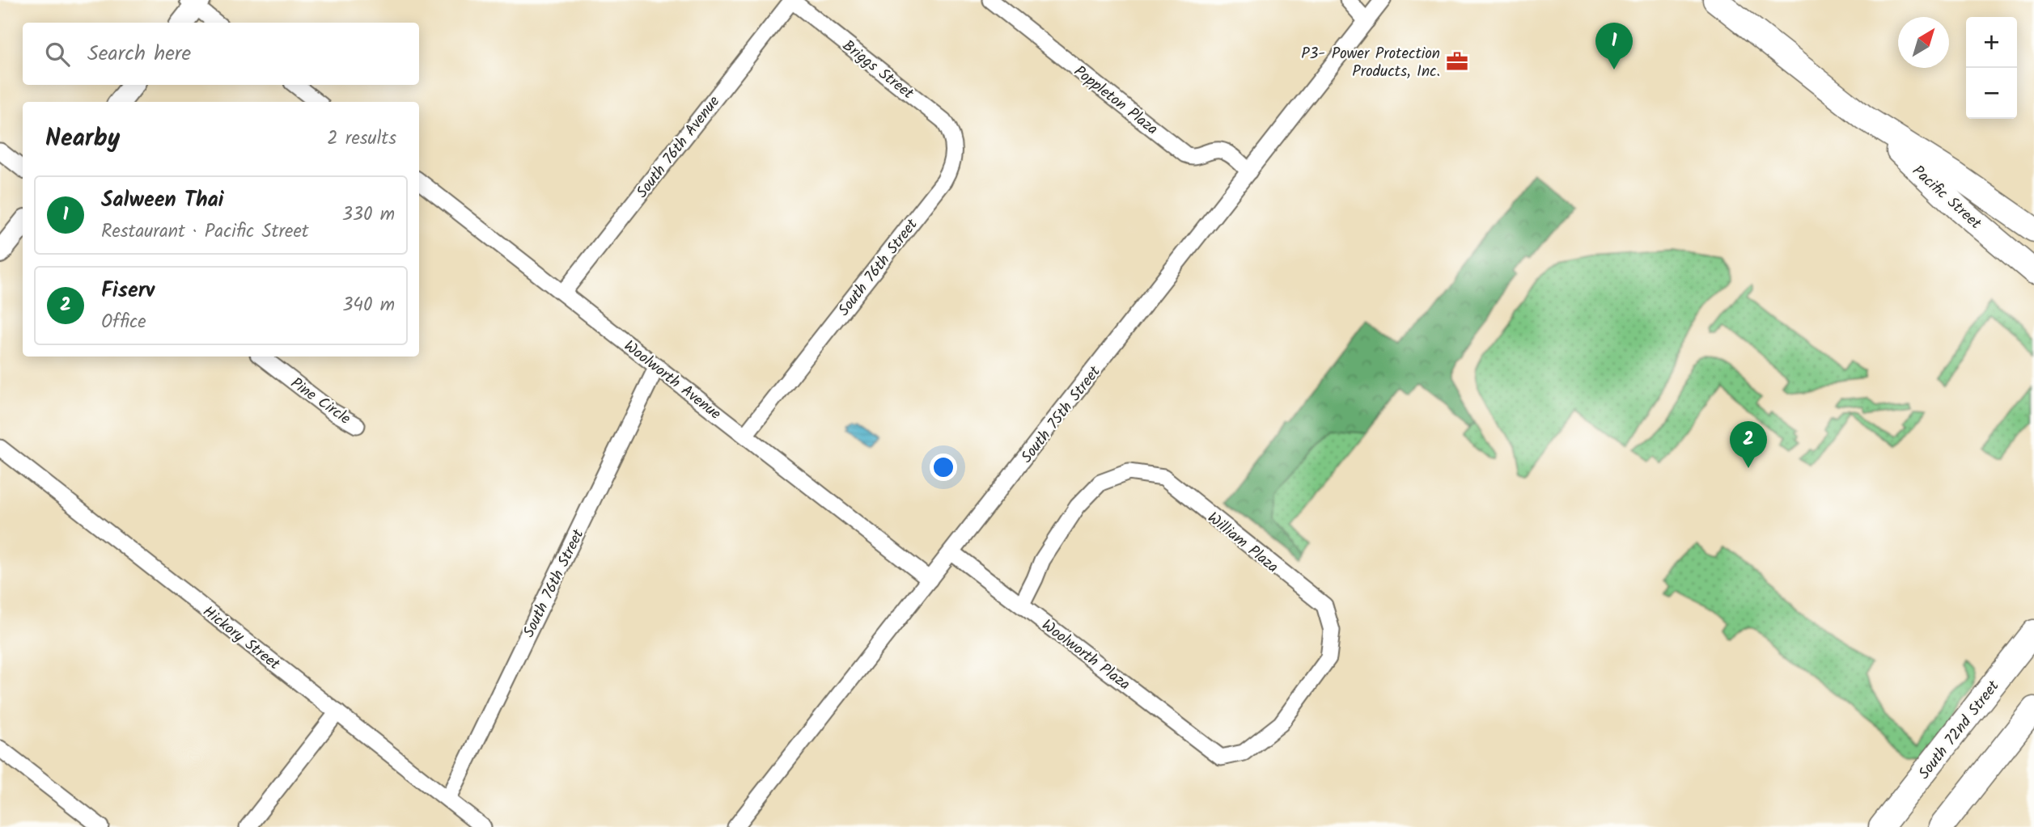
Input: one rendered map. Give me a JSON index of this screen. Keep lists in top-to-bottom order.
{
  "streets": {
    "main road": ["Pacific Street", "South 72nd Street"],
    "street": [
      "Briggs Street",
      "Poppleton Plaza",
      "South 76th Avenue",
      "South 76th Street",
      "Woolworth Avenue",
      "Pine Circle",
      "South 75th Street",
      "William Plaza",
      "Hickory Street",
      "Woolworth Plaza"
    ]
  },
  "crossings": [
    ["Briggs Street", "South 76th Avenue"],
    ["Briggs Street", "South 76th Street"],
    ["Poppleton Plaza", "South 75th Street"],
    ["South 76th Avenue", "Woolworth Avenue"],
    ["South 76th Street", "Woolworth Avenue"],
    ["South 76th Street", "Hickory Street"],
    ["Woolworth Avenue", "South 75th Street"],
    ["South 75th Street", "Woolworth Plaza"],
    ["William Plaza", "Woolworth Plaza"]
  ],
  "places": {
    "office": ["P3- Power Protection Products, Inc."]
  },
  "north": "top right",
  "page": {
    "map_buttons": ["+", "−"],
    "pins": ["1", "2"],
    "search": "Search here",
    "heading": ["Nearby", "2 results"],
    "list": [
      {
        "mark": "1",
        "name": "Salween Thai",
        "note": "Restaurant · Pacific Street",
        "value": "330 m"
      },
      {
        "mark": "2",
        "name": "Fiserv",
        "note": "Office",
        "value": "340 m"
      }
    ]
  }
}
